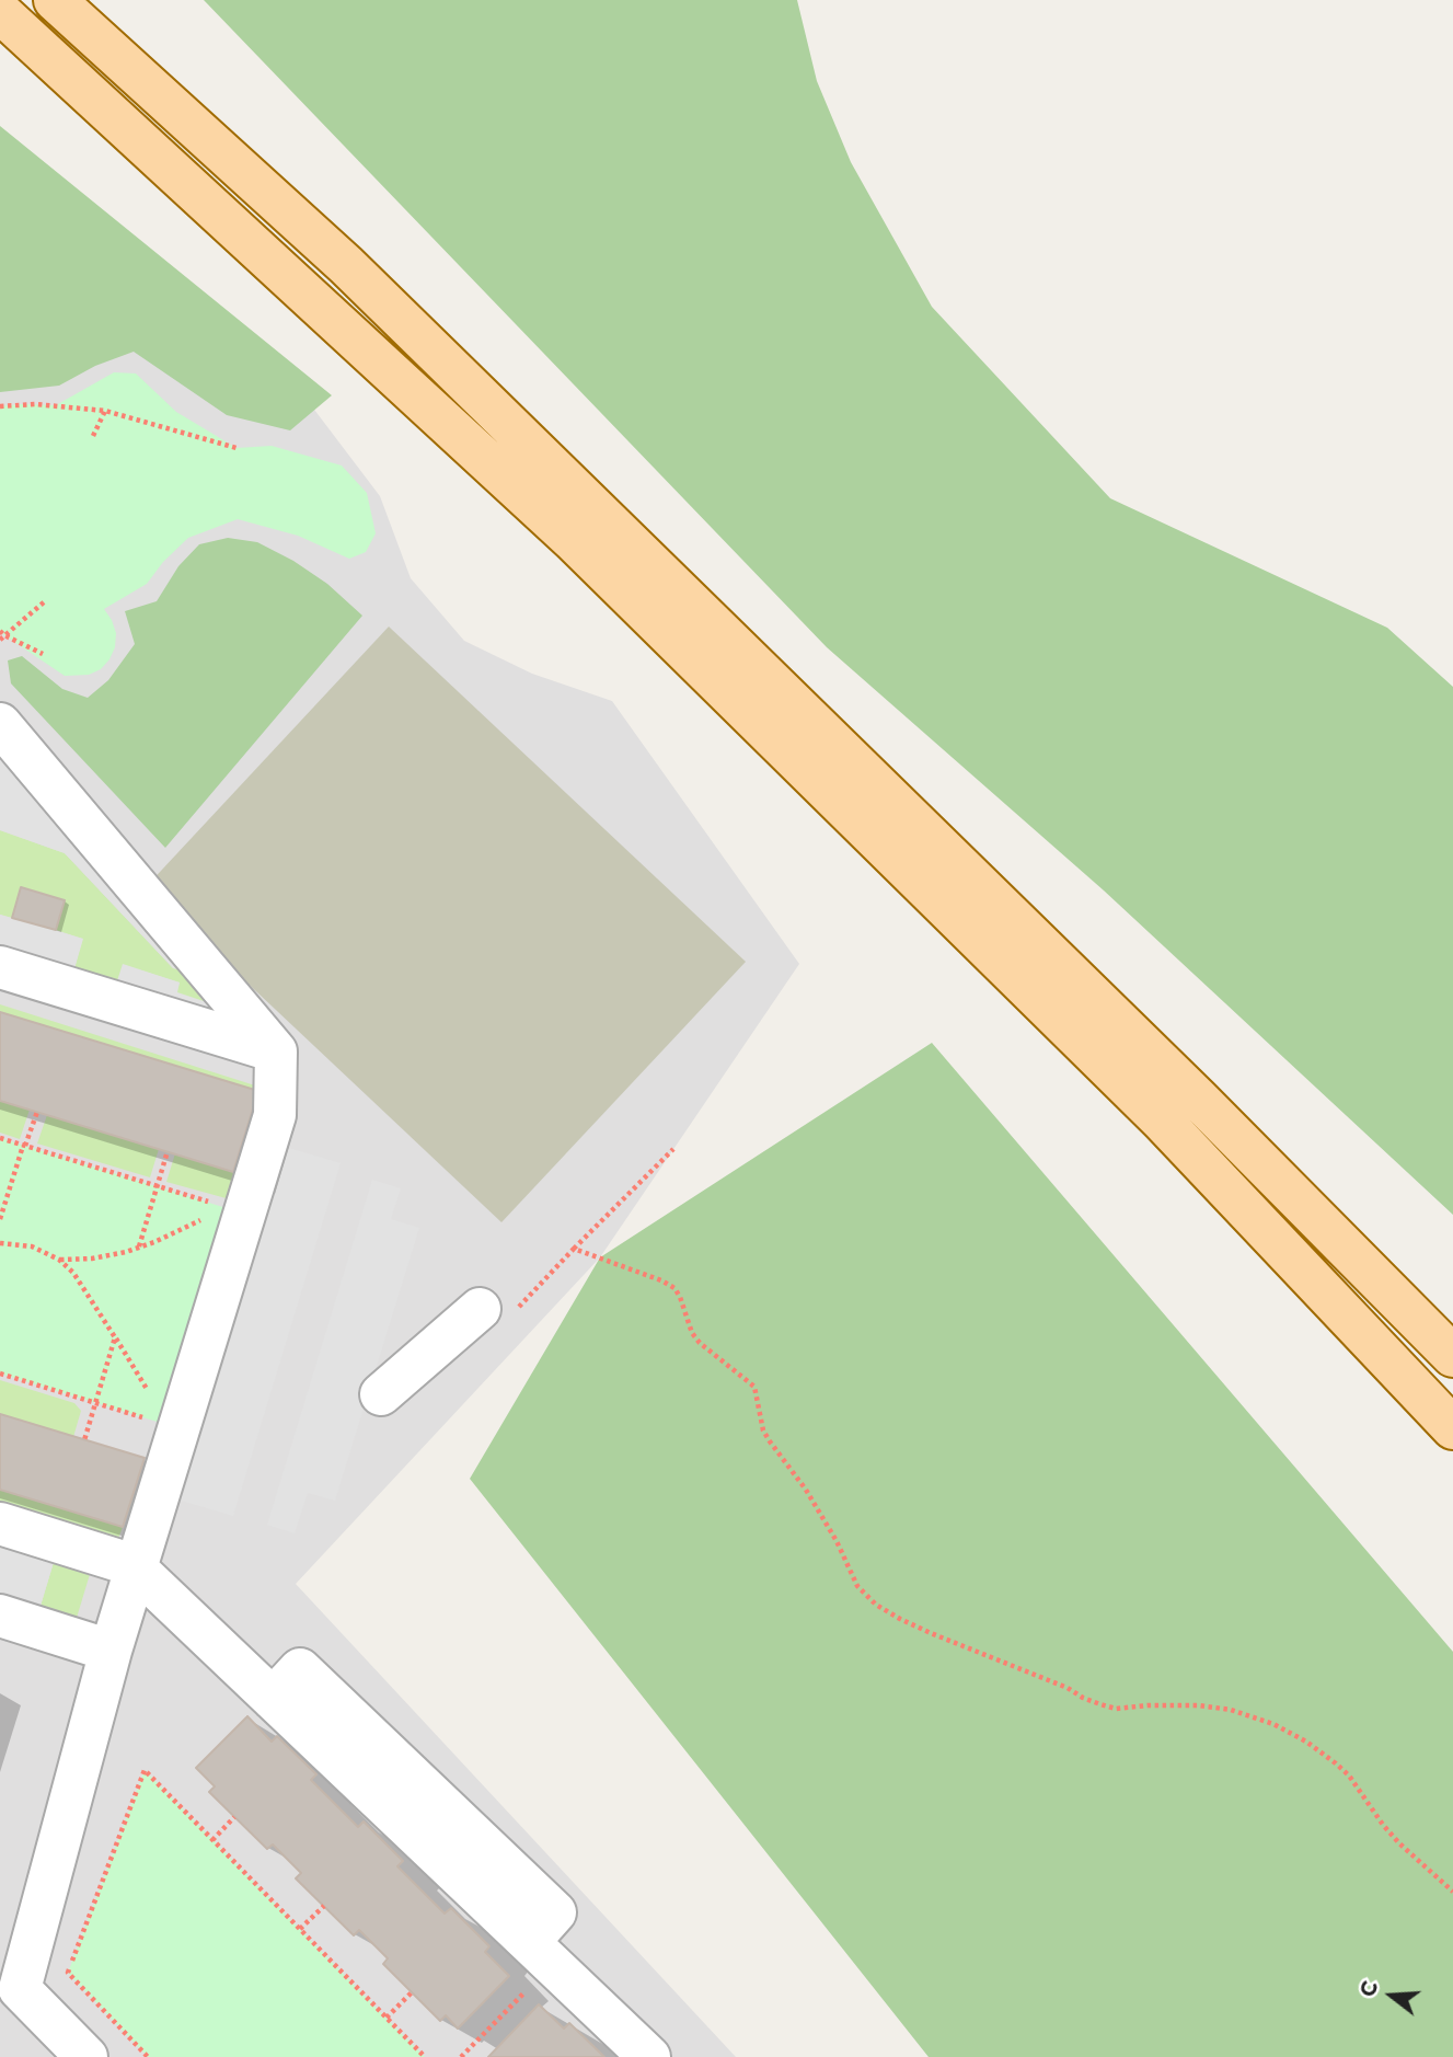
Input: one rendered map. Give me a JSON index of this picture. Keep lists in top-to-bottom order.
{
  "north": "left"
}
